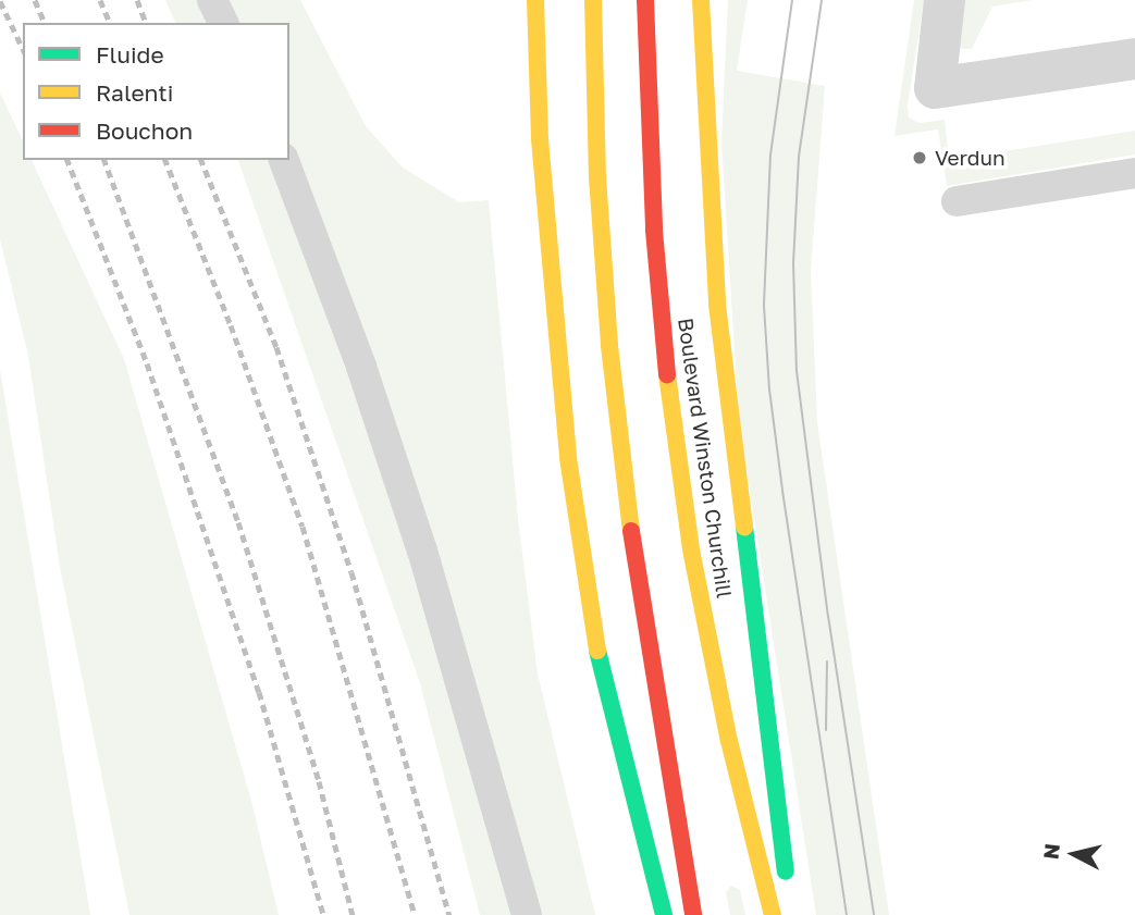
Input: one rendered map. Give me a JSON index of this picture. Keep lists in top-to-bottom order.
{
  "streets": {
    "main road": ["Boulevard Winston Churchill"]
  },
  "places": ["Verdun"],
  "legend": ["Fluide", "Ralenti", "Bouchon"],
  "north": "left"
}
